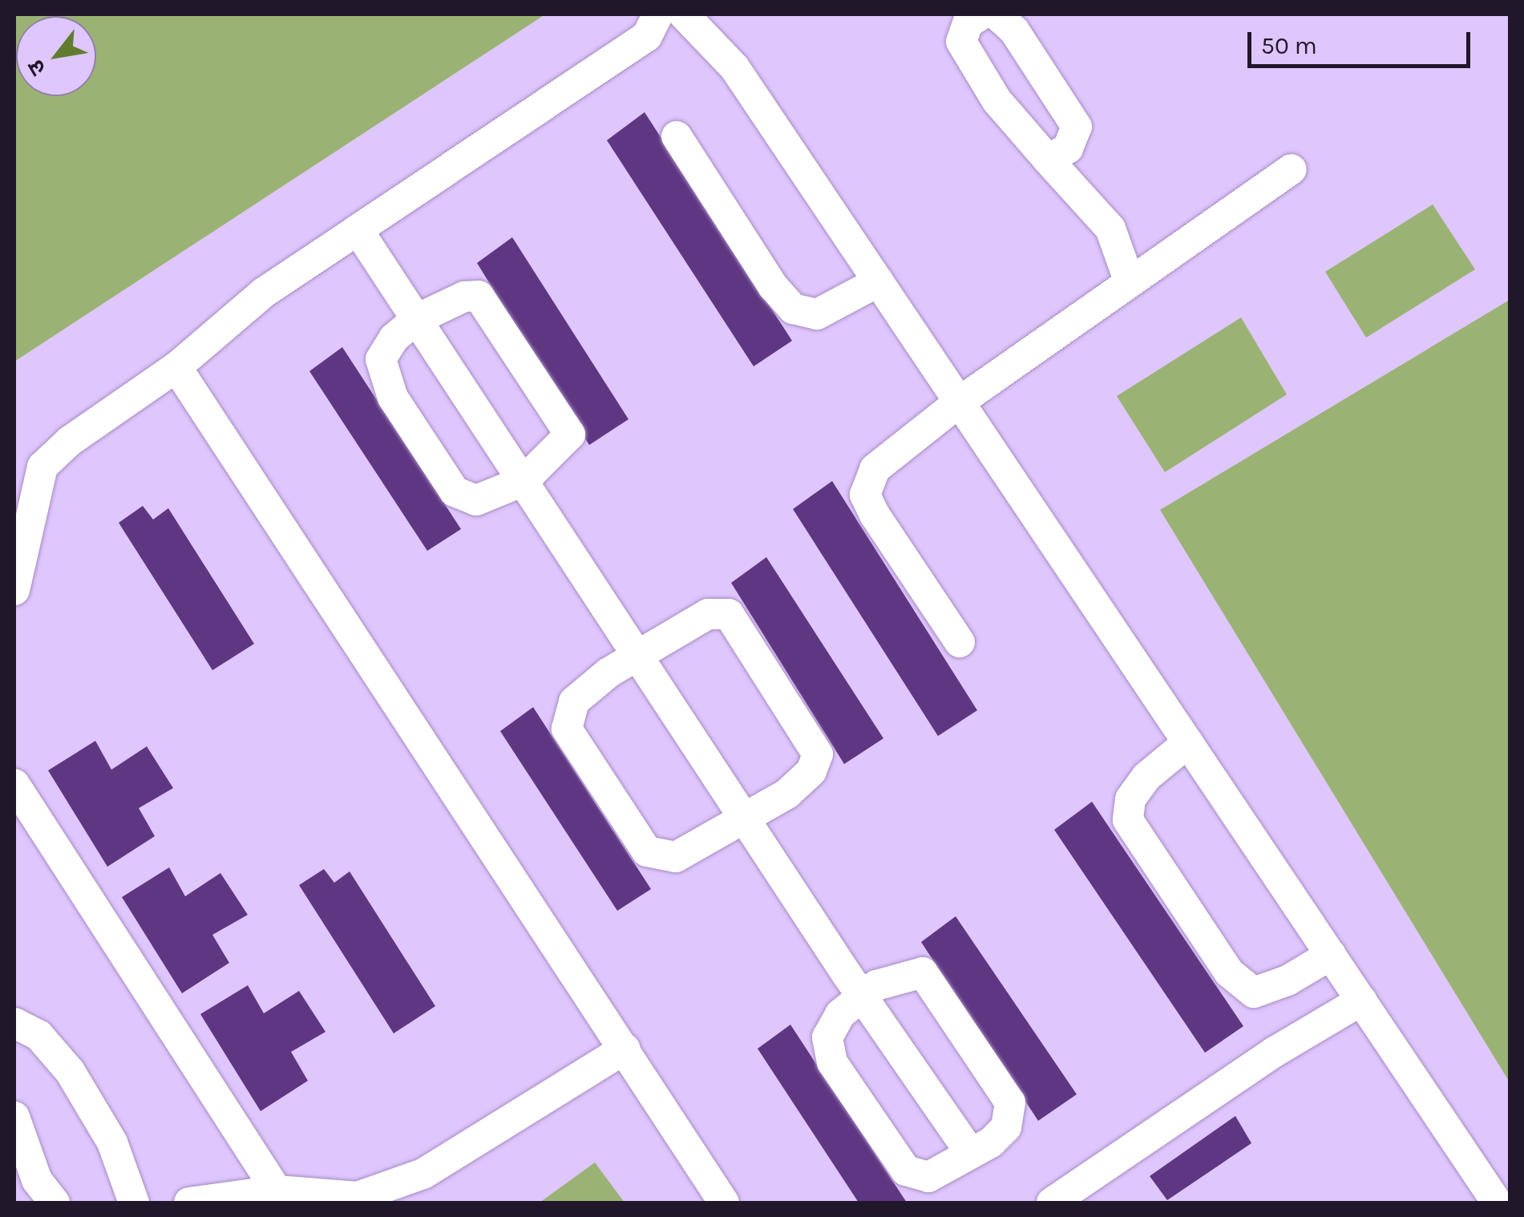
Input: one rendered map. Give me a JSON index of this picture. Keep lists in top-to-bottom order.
{
  "scale_bar": "50 m",
  "north": "bottom left"
}
